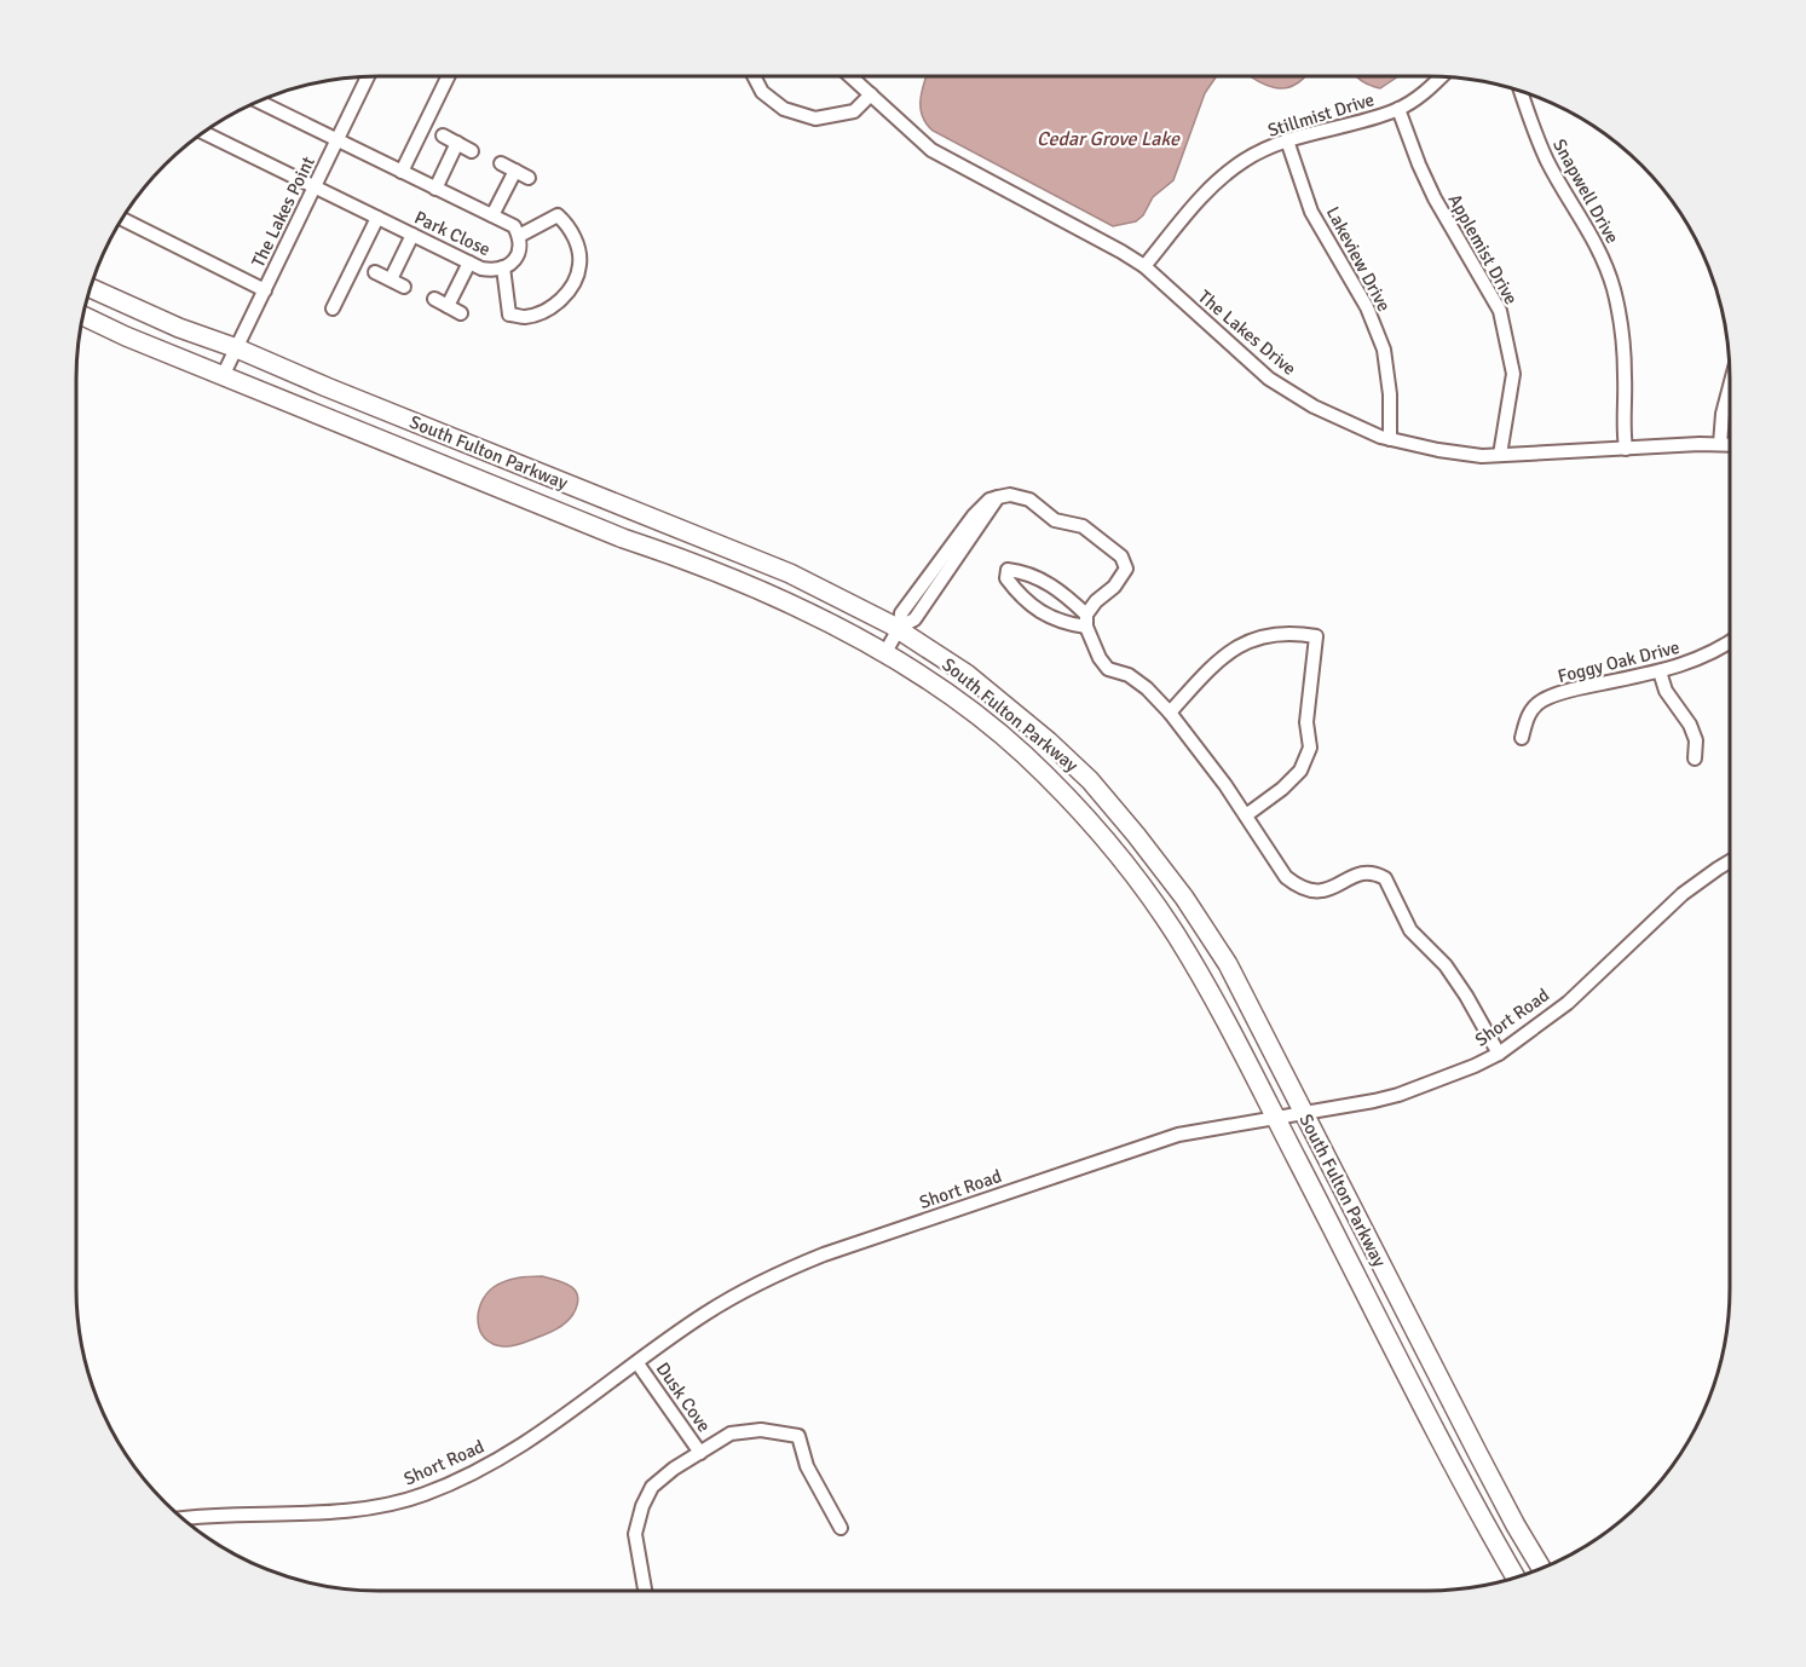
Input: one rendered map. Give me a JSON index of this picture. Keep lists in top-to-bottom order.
{
  "streets": {
    "highway": ["South Fulton Parkway"],
    "street": [
      "Stillmist Drive",
      "Snapwell Drive",
      "The Lakes Point",
      "Park Close",
      "Applemist Drive",
      "Lakeview Drive",
      "The Lakes Drive",
      "Foggy Oak Drive",
      "Short Road",
      "Dusk Cove"
    ]
  },
  "crossings": [
    ["Stillmist Drive", "Applemist Drive"],
    ["Stillmist Drive", "Lakeview Drive"],
    ["Stillmist Drive", "The Lakes Drive"],
    ["Snapwell Drive", "The Lakes Drive"],
    ["The Lakes Point", "Park Close"],
    ["The Lakes Point", "South Fulton Parkway"],
    ["Applemist Drive", "The Lakes Drive"],
    ["Lakeview Drive", "The Lakes Drive"],
    ["South Fulton Parkway", "Short Road"],
    ["Short Road", "Dusk Cove"]
  ],
  "water": ["Cedar Grove Lake"]
}
